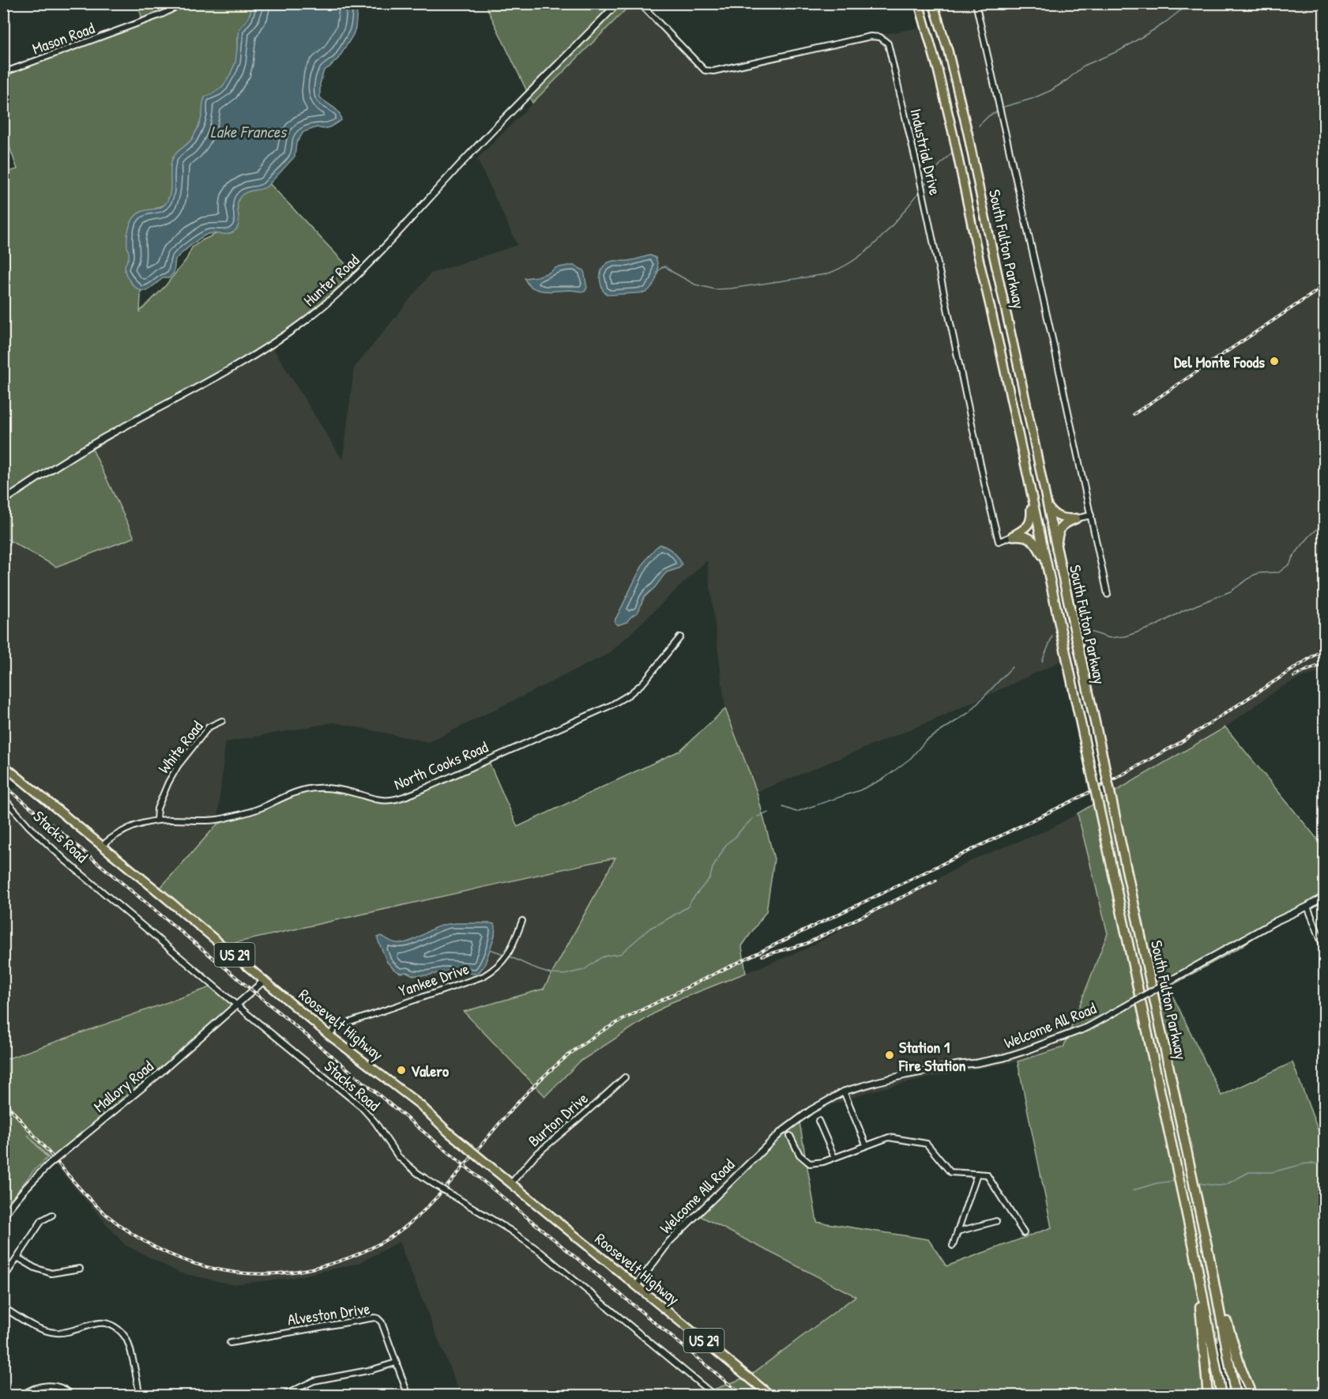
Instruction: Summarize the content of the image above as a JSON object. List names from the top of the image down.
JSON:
{
  "streets": {
    "highway": ["South Fulton Parkway"],
    "main road": ["US 29", "Roosevelt Highway"],
    "street": [
      "Mason Road",
      "Industrial Drive",
      "Hunter Road",
      "White Road",
      "North Cooks Road",
      "Stacks Road",
      "Yankee Drive",
      "Welcome All Road",
      "Mallory Road",
      "Burton Drive",
      "Alveston Drive"
    ]
  },
  "crossings": [
    ["White Road", "North Cooks Road"],
    ["North Cooks Road", "Roosevelt Highway"],
    ["Stacks Road", "Mallory Road"],
    ["Yankee Drive", "Roosevelt Highway"],
    ["Roosevelt Highway", "Welcome All Road"],
    ["Roosevelt Highway", "Mallory Road"],
    ["Roosevelt Highway", "Burton Drive"]
  ],
  "water": ["Lake Frances"],
  "places": ["Del Monte Foods", "Station 1 Fire Station", "Valero"]
}
